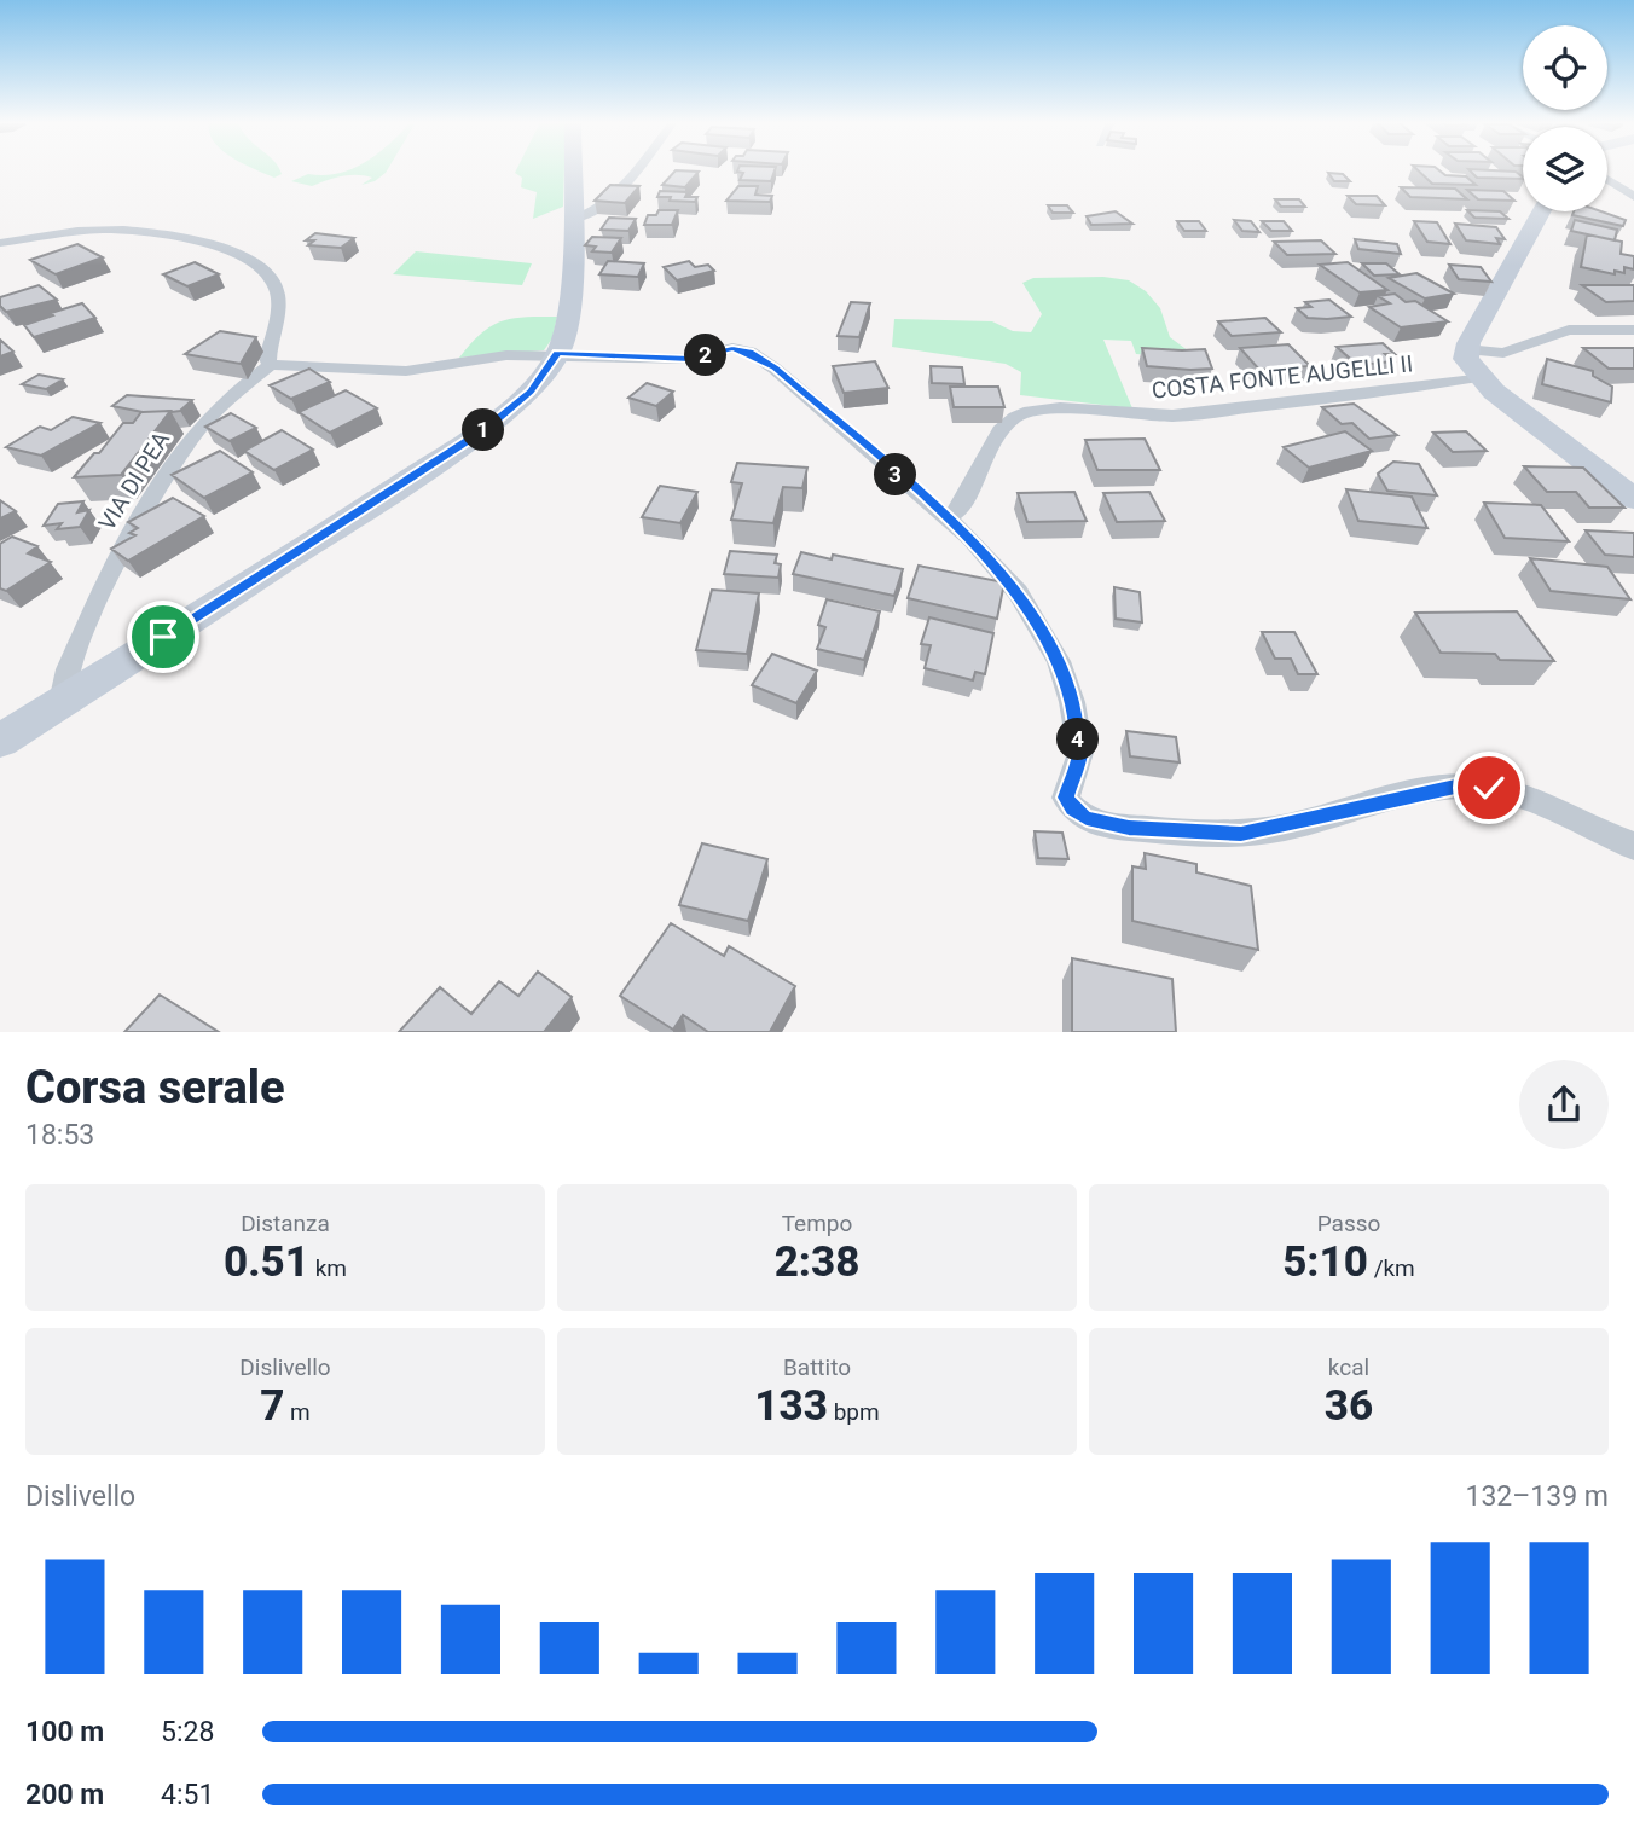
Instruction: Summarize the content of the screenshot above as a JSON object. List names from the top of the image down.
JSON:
{
  "streets": {
    "street": ["COSTA FONTE AUGELLI II", "VIA DI PEA"]
  },
  "page": {
    "pins": [
      "2",
      "1",
      "3",
      "4"
    ],
    "heading": ["Corsa serale", "18:53"],
    "stats": [
      ["Distanza", "0.51 km"],
      ["Tempo", "2:38"],
      ["Passo", "5:10 /km"],
      ["Dislivello", "7 m"],
      ["Battito", "133 bpm"],
      ["kcal", "36"]
    ],
    "chart": ["Dislivello", "132–139 m"],
    "list": [
      {
        "name": "100 m",
        "note": "5:28"
      },
      {
        "name": "200 m",
        "note": "4:51"
      }
    ]
  }
}
